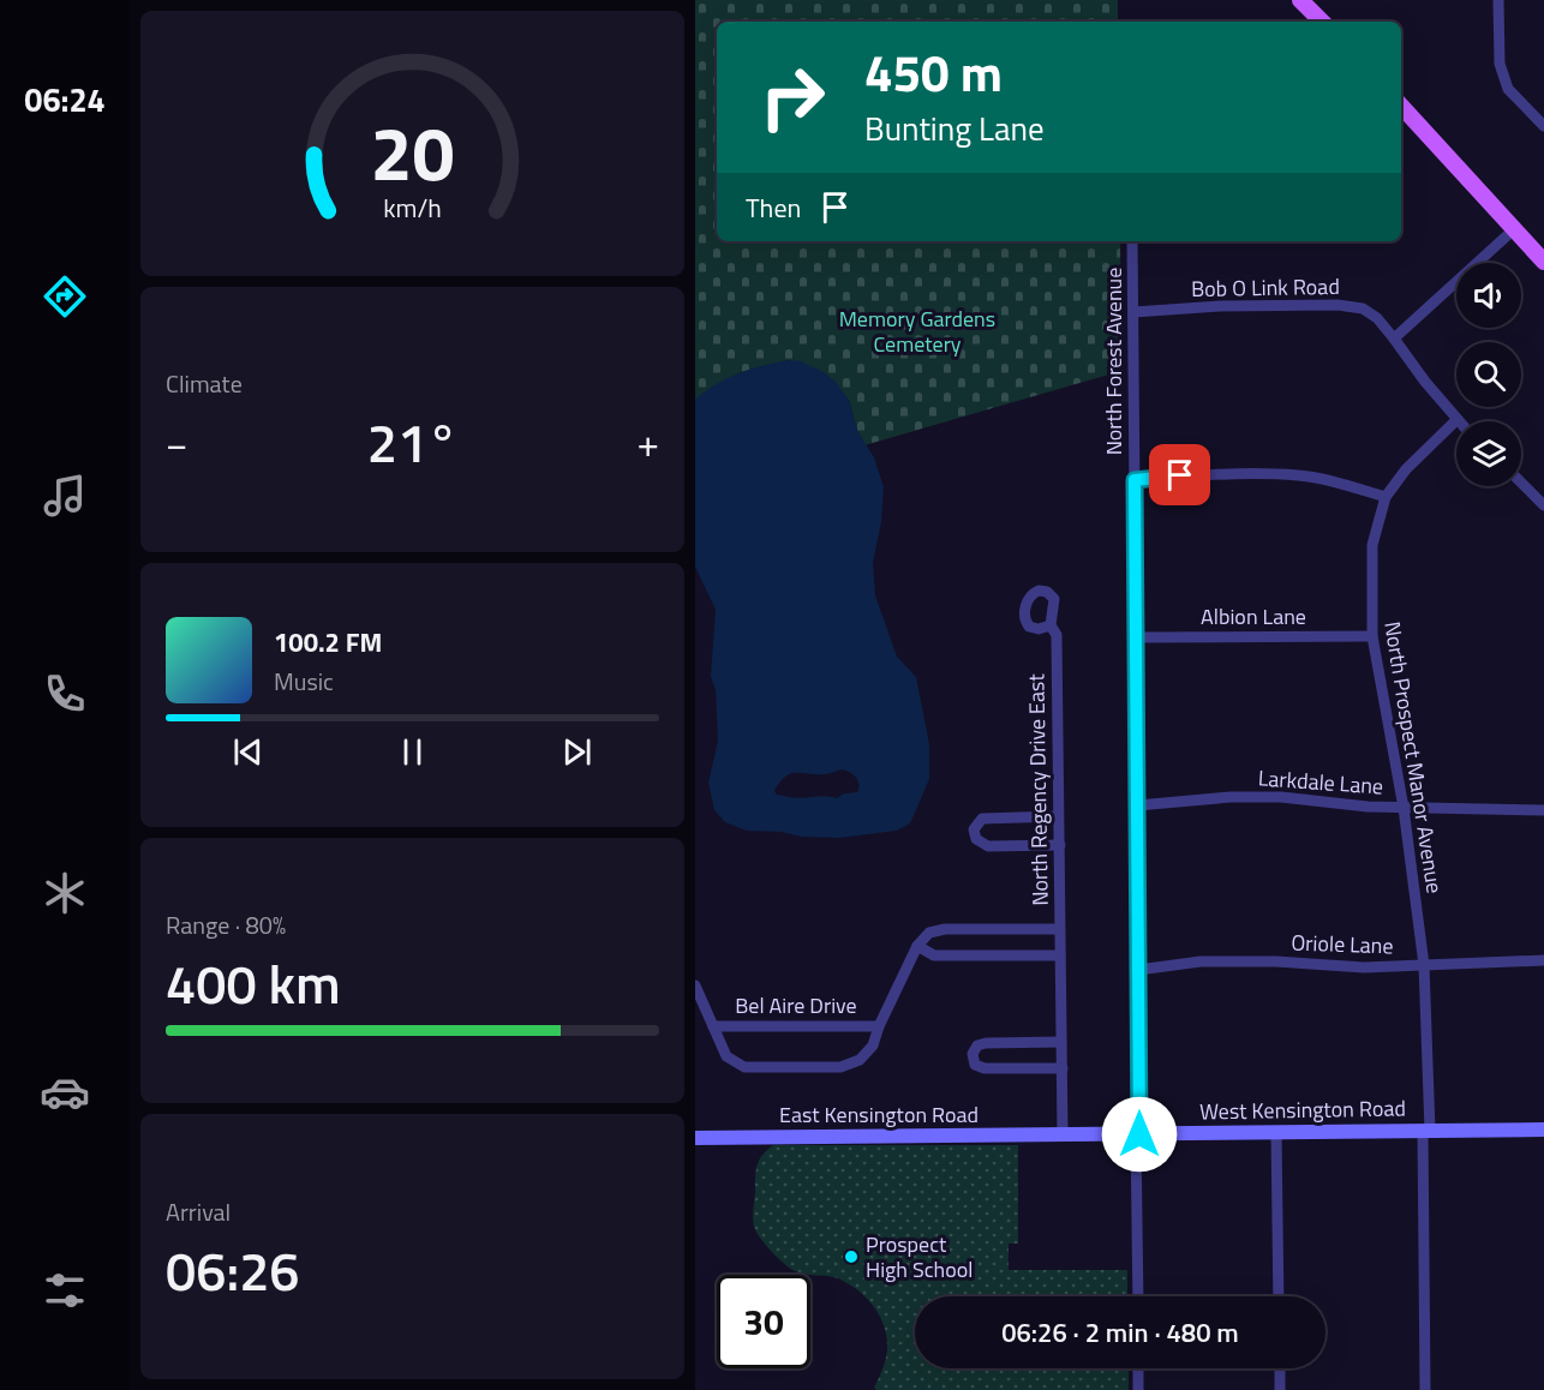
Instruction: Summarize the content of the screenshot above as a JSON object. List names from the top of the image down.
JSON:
{
  "streets": {
    "main road": ["West Kensington Road", "East Kensington Road"],
    "street": [
      "Bob O Link Road",
      "North Forest Avenue",
      "Albion Lane",
      "North Prospect Manor Avenue",
      "Larkdale Lane",
      "North Regency Drive East",
      "Oriole Lane",
      "Bel Aire Drive"
    ]
  },
  "crossings": [
    ["Bob O Link Road", "North Forest Avenue"],
    ["Bob O Link Road", "North Prospect Manor Avenue"],
    ["North Forest Avenue", "Albion Lane"],
    ["North Forest Avenue", "Larkdale Lane"],
    ["North Forest Avenue", "Oriole Lane"],
    ["North Forest Avenue", "West Kensington Road"],
    ["Albion Lane", "North Prospect Manor Avenue"],
    ["North Prospect Manor Avenue", "Larkdale Lane"],
    ["North Prospect Manor Avenue", "Oriole Lane"],
    ["North Prospect Manor Avenue", "West Kensington Road"],
    ["North Regency Drive East", "West Kensington Road"],
    ["North Regency Drive East", "East Kensington Road"],
    ["West Kensington Road", "East Kensington Road"]
  ],
  "parks": ["Memory Gardens Cemetery"],
  "places": ["Prospect High School"],
  "page": {
    "tabs": "06:24",
    "turn": ["450 m", "Bunting Lane"],
    "then": "Then",
    "tile": [
      "Climate",
      ["Range · 80%", "400 km"],
      ["Arrival", "06:26"]
    ],
    "heat": ["−", "21°", "+"],
    "song": ["100.2 FM", "Music"],
    "limit": "30",
    "trip": "06:26 · 2 min · 480 m",
    "gauge": ["20", "km/h"]
  }
}
